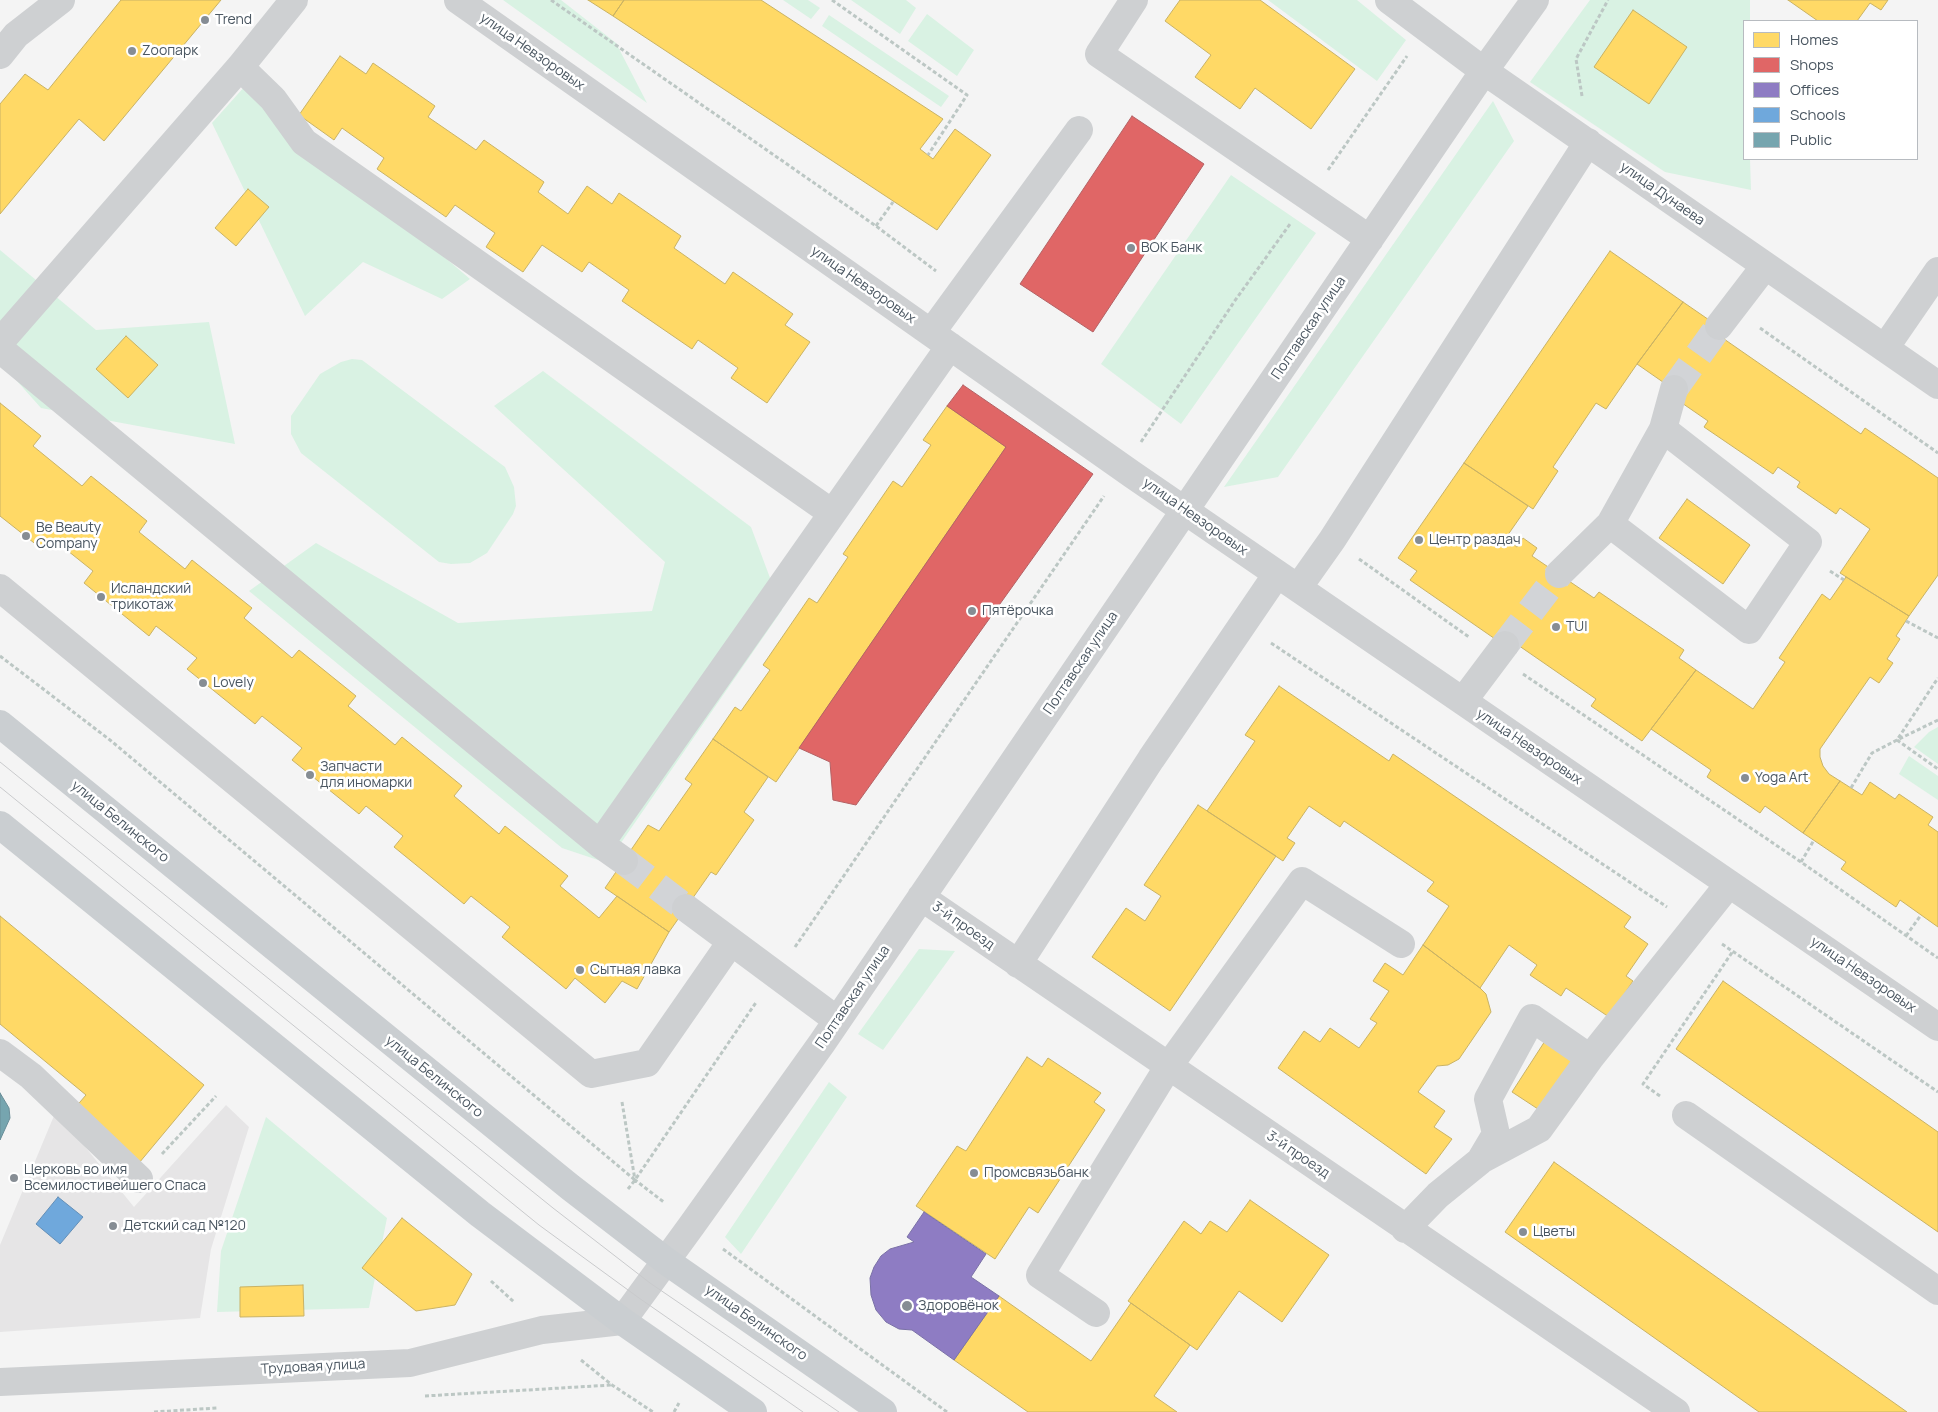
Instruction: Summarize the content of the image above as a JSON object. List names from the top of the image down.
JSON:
{
  "streets": {
    "main road": ["улица Белинского"],
    "street": [
      "улица Невзоровых",
      "улица Дунаева",
      "Полтавская улица",
      "3-й проезд",
      "Трудовая улица"
    ]
  },
  "crossings": [
    ["улица Невзоровых", "Полтавская улица"],
    ["улица Дунаева", "Полтавская улица"],
    ["Полтавская улица", "улица Белинского"],
    ["Полтавская улица", "3-й проезд"],
    ["Полтавская улица", "Трудовая улица"]
  ],
  "places": [
    "Trend",
    "Zooпарк",
    "ВОК Банк",
    "Be Beauty Company",
    "Центр раздач",
    "Исландский трикотаж",
    "Пятёрочка",
    "TUI",
    "Lovely",
    "Запчасти для иномарки",
    "Yoga Art",
    "Сытная лавка",
    "Промсвязьбанк",
    "Церковь во имя Всемилостивейшего Спаса",
    "Детский сад №120",
    "Цветы",
    "Здоровёнок"
  ],
  "legend": [
    "Homes",
    "Shops",
    "Offices",
    "Schools",
    "Public"
  ]
}
